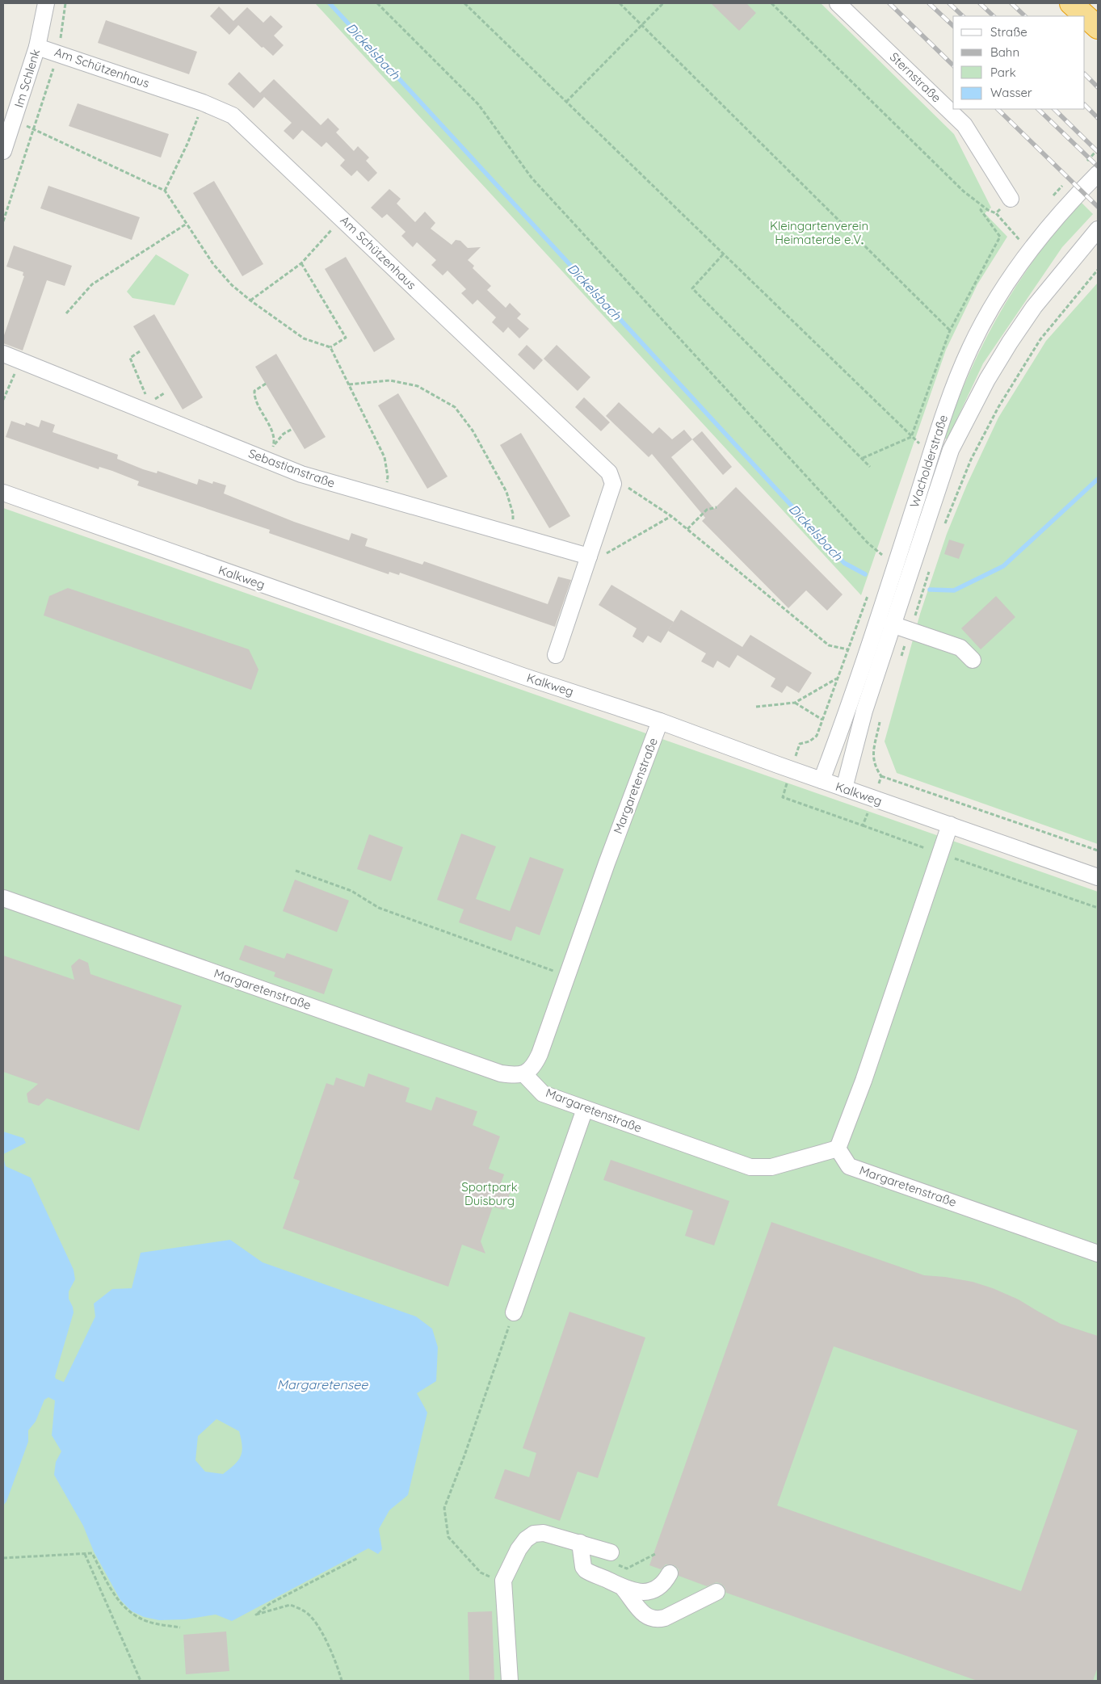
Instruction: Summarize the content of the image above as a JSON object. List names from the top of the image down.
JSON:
{
  "streets": {
    "street": [
      "Am Schützenhaus",
      "Sternstraße",
      "Im Schlenk",
      "Wacholderstraße",
      "Sebastianstraße",
      "Kalkweg",
      "Margaretenstraße"
    ]
  },
  "crossings": [
    ["Am Schützenhaus", "Im Schlenk"],
    ["Wacholderstraße", "Kalkweg"],
    ["Kalkweg", "Margaretenstraße"]
  ],
  "water": ["Dickelsbach", "Margaretensee"],
  "parks": ["Kleingartenverein Heimaterde e.V.", "Sportpark Duisburg"],
  "legend": [
    "Straße",
    "Bahn",
    "Park",
    "Wasser"
  ]
}
